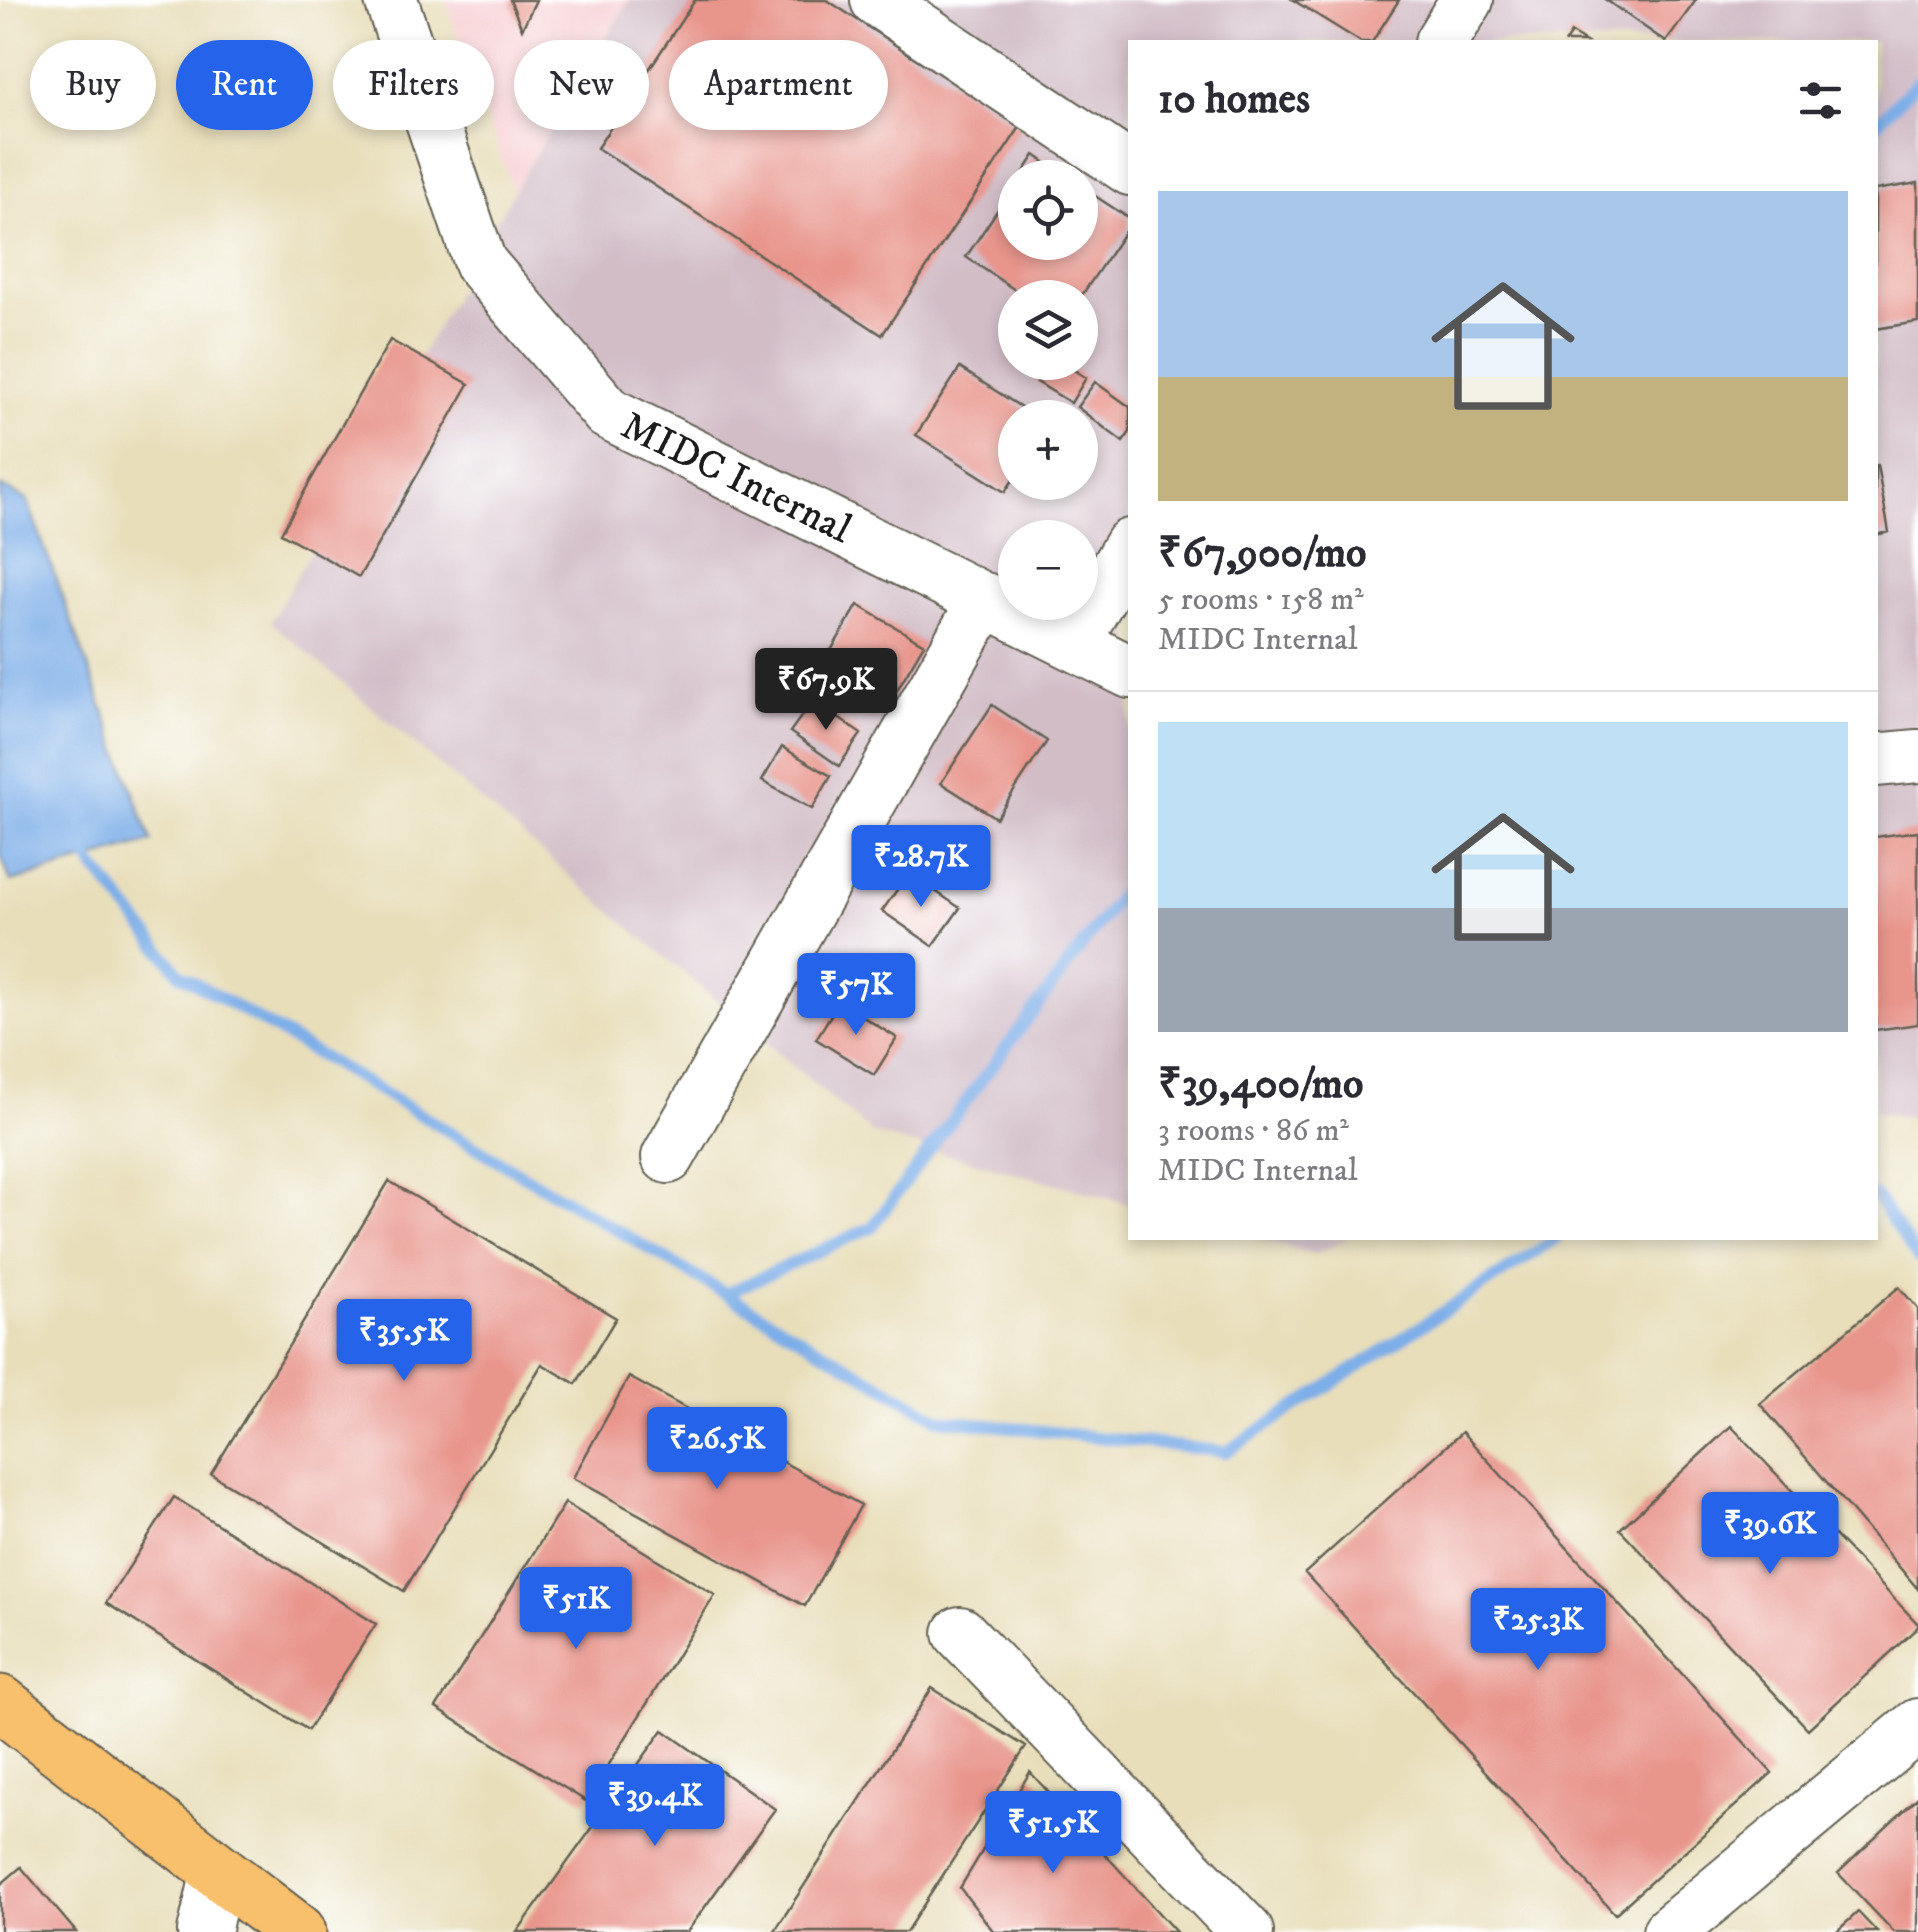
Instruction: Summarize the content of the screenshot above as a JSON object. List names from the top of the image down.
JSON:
{
  "streets": {
    "street": ["MIDC Internal"]
  },
  "page": {
    "chip": [
      "Buy",
      "Rent",
      "Filters",
      "New",
      "Apartment"
    ],
    "heading": "10 homes",
    "map_buttons": ["+", "−"],
    "list": [
      {
        "name": "₹67,900/mo",
        "note": "5 rooms · 158 m² · MIDC Internal"
      },
      {
        "name": "₹39,400/mo",
        "note": "3 rooms · 86 m² · MIDC Internal"
      }
    ],
    "price": [
      "₹67.9K",
      "₹28.7K",
      "₹57K",
      "₹35.5K",
      "₹26.5K",
      "₹39.6K",
      "₹51K",
      "₹25.3K",
      "₹39.4K",
      "₹51.5K"
    ]
  }
}
